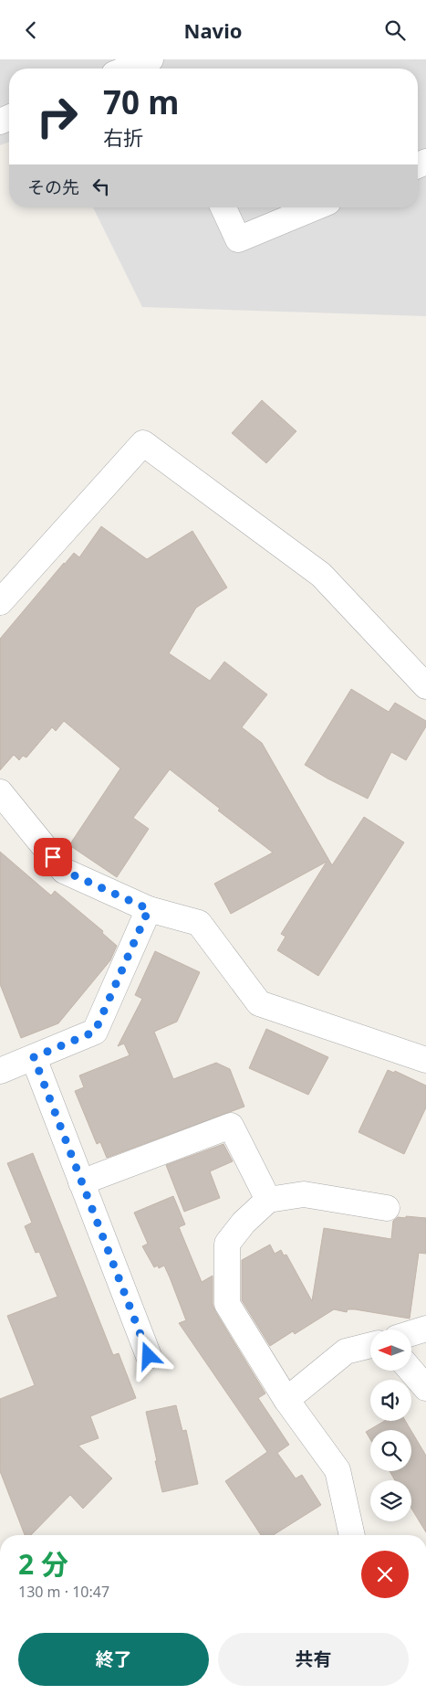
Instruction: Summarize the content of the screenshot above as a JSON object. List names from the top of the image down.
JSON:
{
  "north": "left",
  "page": {
    "header": "Navio",
    "turn": ["70 m", "右折"],
    "then": "その先",
    "heading": ["2 分", "130 m · 10:47"],
    "buttons": ["終了", "共有"]
  }
}
